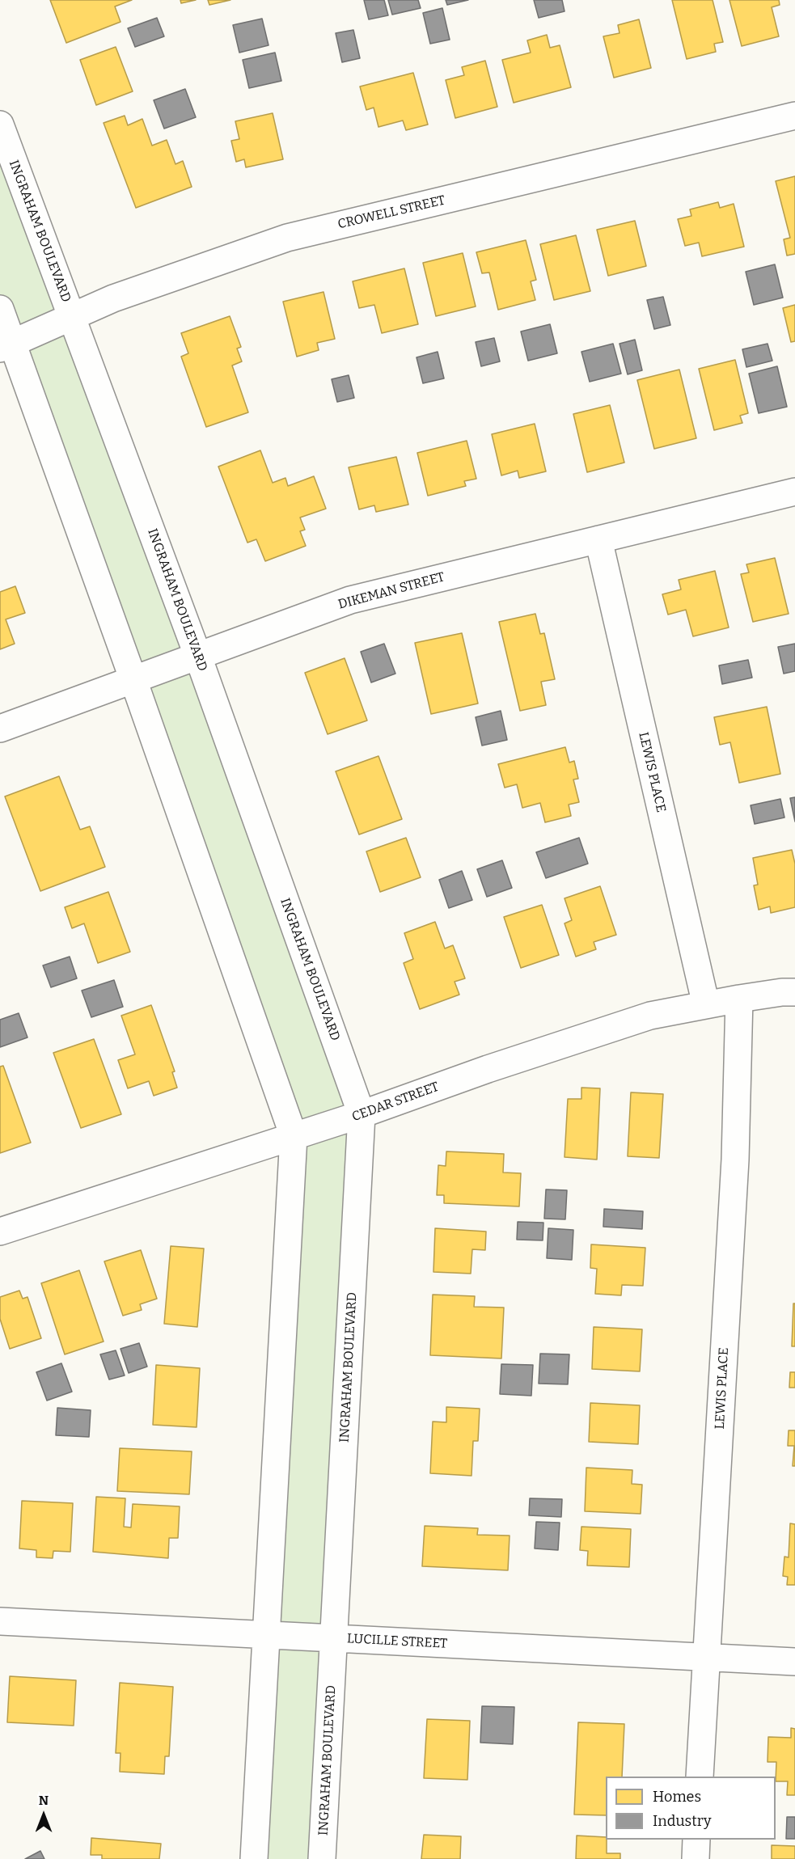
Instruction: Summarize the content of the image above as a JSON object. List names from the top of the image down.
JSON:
{
  "streets": {
    "street": [
      "CROWELL STREET",
      "INGRAHAM BOULEVARD",
      "DIKEMAN STREET",
      "LEWIS PLACE",
      "CEDAR STREET",
      "LUCILLE STREET"
    ]
  },
  "crossings": [
    ["CROWELL STREET", "INGRAHAM BOULEVARD"],
    ["INGRAHAM BOULEVARD", "DIKEMAN STREET"],
    ["INGRAHAM BOULEVARD", "CEDAR STREET"],
    ["INGRAHAM BOULEVARD", "LUCILLE STREET"],
    ["DIKEMAN STREET", "LEWIS PLACE"],
    ["LEWIS PLACE", "CEDAR STREET"],
    ["LEWIS PLACE", "LUCILLE STREET"]
  ],
  "legend": ["Homes", "Industry"],
  "north": "top"
}
